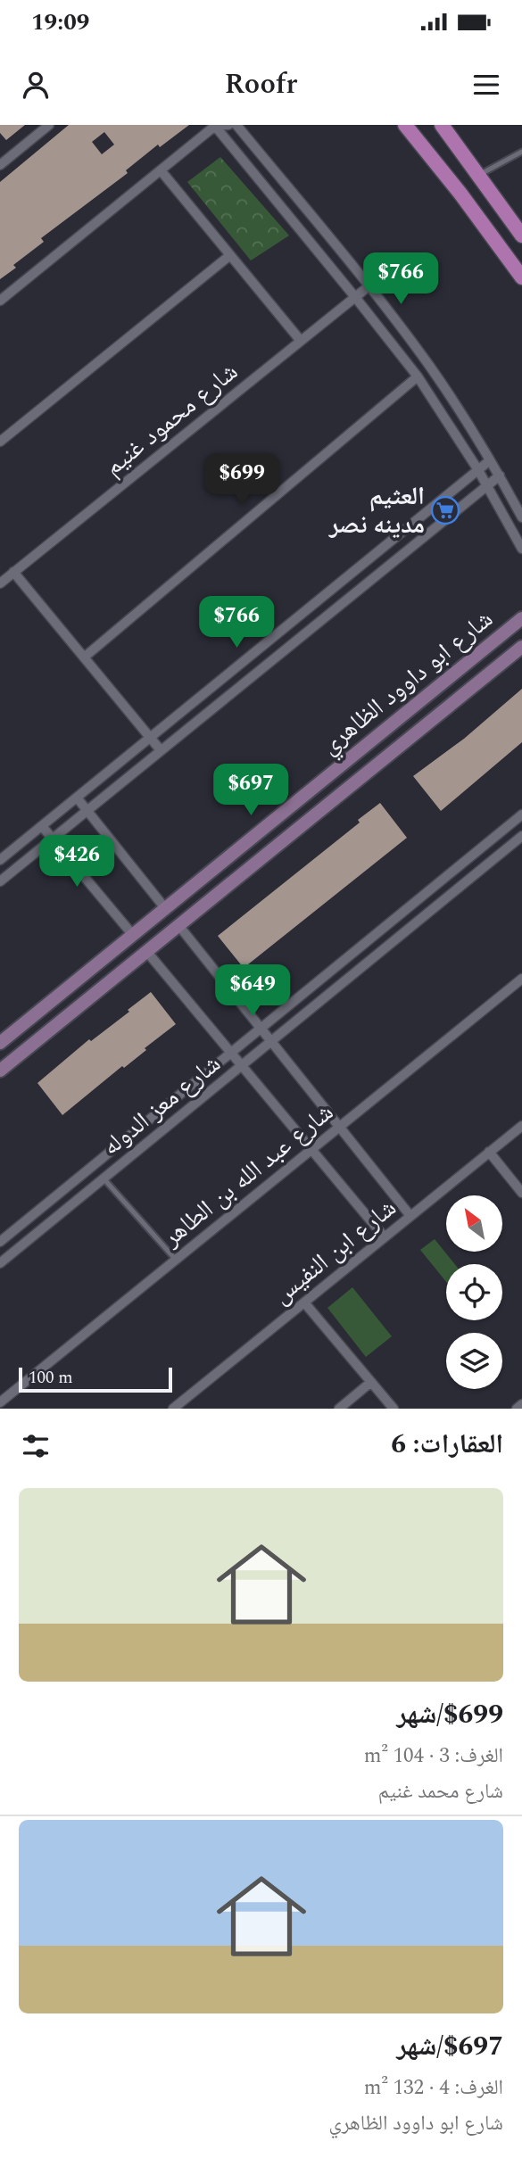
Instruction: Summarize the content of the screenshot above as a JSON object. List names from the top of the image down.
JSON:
{
  "streets": {
    "street": [
      "شارع محمود غنيم",
      "شارع ابو داوود الظاهري",
      "شارع معز الدوله",
      "شارع عبد الله بن الطاهر",
      "شارع ابن النفيس"
    ]
  },
  "places": {
    "supermarket": ["العثيم مدينه نصر"]
  },
  "scale_bar": "100 m",
  "north": "top left",
  "page": {
    "status": "19:09",
    "header": "Roofr",
    "price": [
      "$766",
      "$699",
      "$766",
      "$697",
      "$426",
      "$649"
    ],
    "scale": "100 m",
    "heading": "العقارات: 6",
    "list": [
      {
        "name": "$699/شهر",
        "note": "الغرف: 3 · 104 m² · شارع محمد غنيم"
      },
      {
        "name": "$697/شهر",
        "note": "الغرف: 4 · 132 m² · شارع ابو داوود الظاهري"
      }
    ]
  }
}
